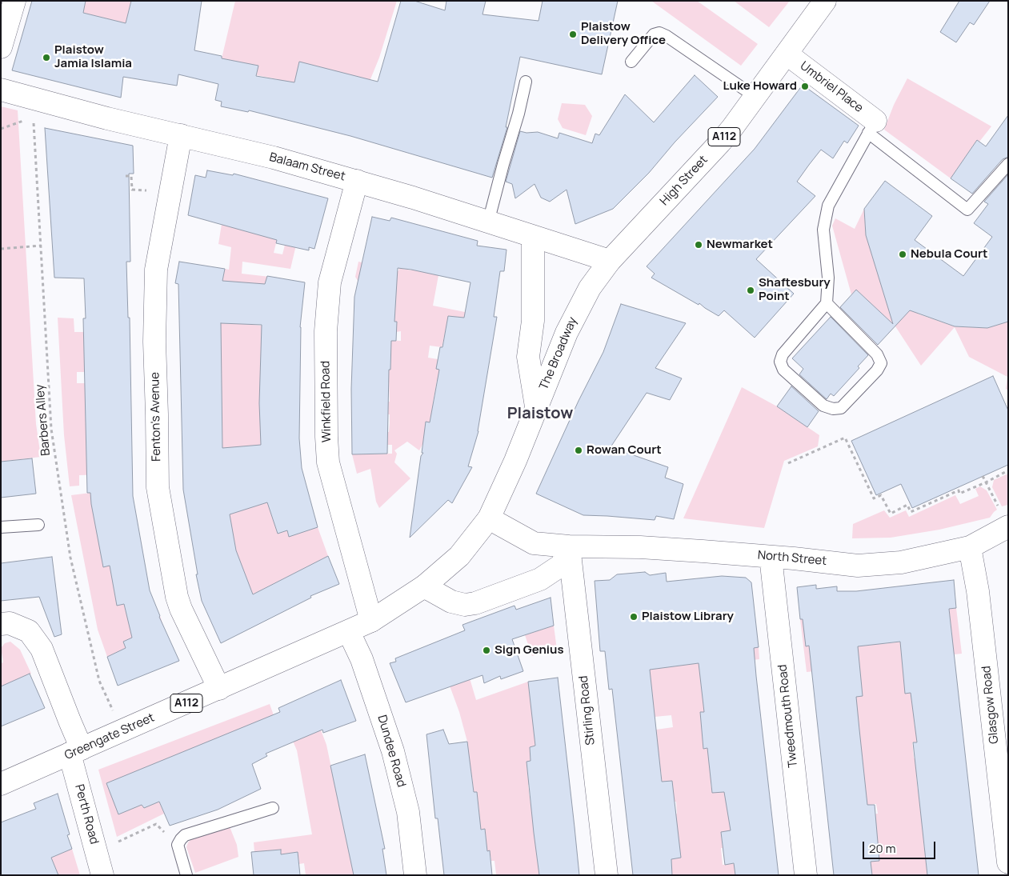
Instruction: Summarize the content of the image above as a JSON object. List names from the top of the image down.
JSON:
{
  "streets": {
    "street": [
      "Umbriel Place",
      "A112",
      "Balaam Street",
      "High Street",
      "The Broadway",
      "Winkfield Road",
      "Fenton's Avenue",
      "North Street",
      "Glasgow Road",
      "Stirling Road",
      "Tweedmouth Road",
      "Greengate Street",
      "Dundee Road",
      "Perth Road"
    ],
    "path": ["Barbers Alley"]
  },
  "crossings": [
    ["Umbriel Place", "High Street"],
    ["A112", "The Broadway"],
    ["A112", "Winkfield Road"],
    ["A112", "North Street"],
    ["A112", "Greengate Street"],
    ["Balaam Street", "High Street"],
    ["Balaam Street", "The Broadway"],
    ["Balaam Street", "Winkfield Road"],
    ["Balaam Street", "Fenton's Avenue"],
    ["Balaam Street", "Barbers Alley"],
    ["High Street", "The Broadway"],
    ["The Broadway", "North Street"],
    ["Winkfield Road", "Greengate Street"],
    ["Fenton's Avenue", "Greengate Street"],
    ["Barbers Alley", "Greengate Street"],
    ["North Street", "Glasgow Road"],
    ["North Street", "Stirling Road"],
    ["North Street", "Tweedmouth Road"],
    ["Greengate Street", "Dundee Road"],
    ["Greengate Street", "Perth Road"]
  ],
  "districts": ["Plaistow"],
  "places": [
    "Plaistow Delivery Office",
    "Plaistow Jamia Islamia",
    "Luke Howard",
    "Newmarket",
    "Nebula Court",
    "Shaftesbury Point",
    "Rowan Court",
    "Plaistow Library",
    "Sign Genius"
  ],
  "scale_bar": "20 m"
}
